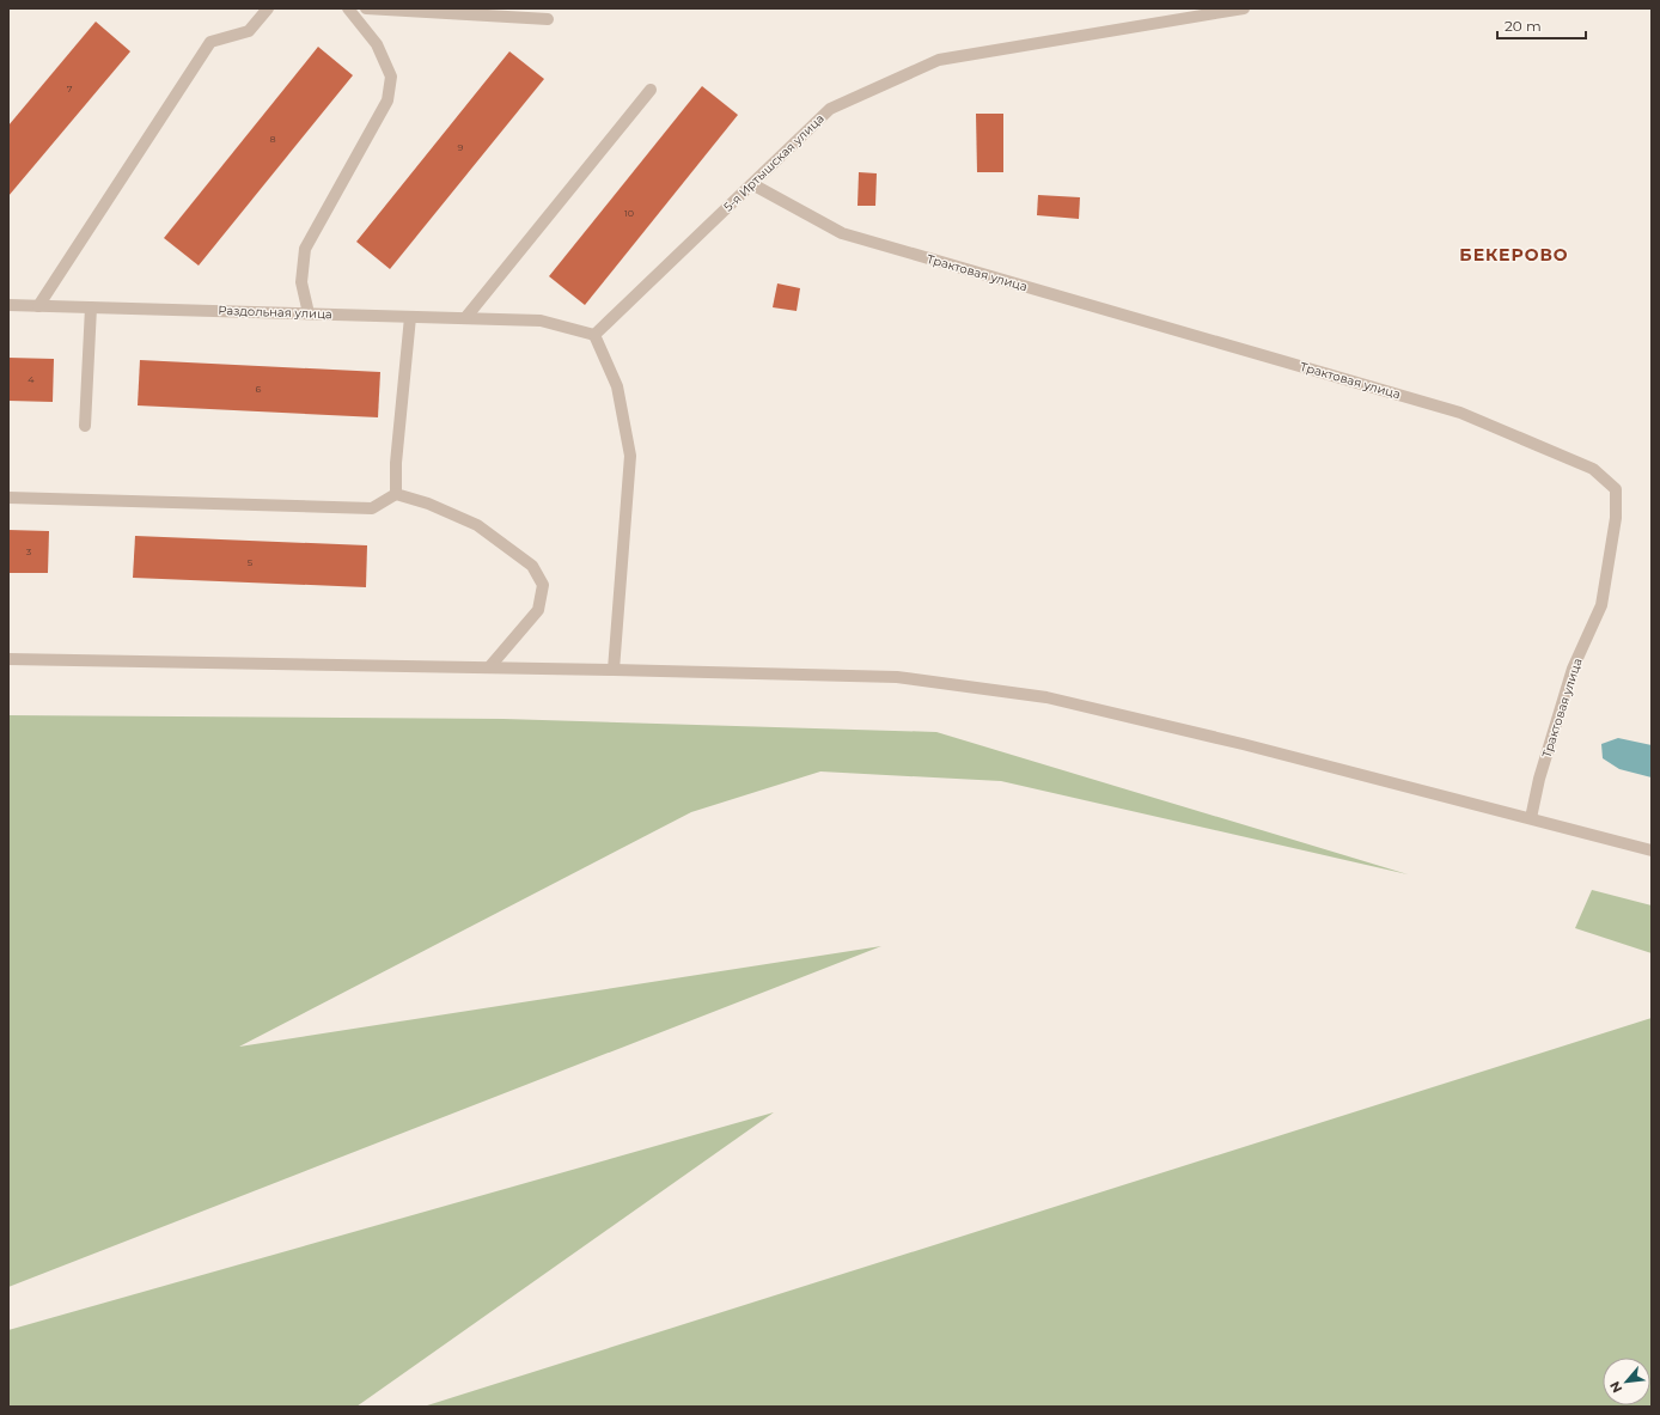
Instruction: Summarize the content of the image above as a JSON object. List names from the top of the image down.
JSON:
{
  "streets": {
    "street": ["5-я Иртышская улица", "Трактовая улица", "Раздольная улица"]
  },
  "crossings": [
    ["5-я Иртышская улица", "Трактовая улица"],
    ["5-я Иртышская улица", "Раздольная улица"]
  ],
  "districts": ["БЕКЕРОВО"],
  "house_numbers": [
    "7",
    "8",
    "9",
    "10",
    "4",
    "6",
    "3",
    "5"
  ],
  "scale_bar": "20 m",
  "north": "bottom left"
}
